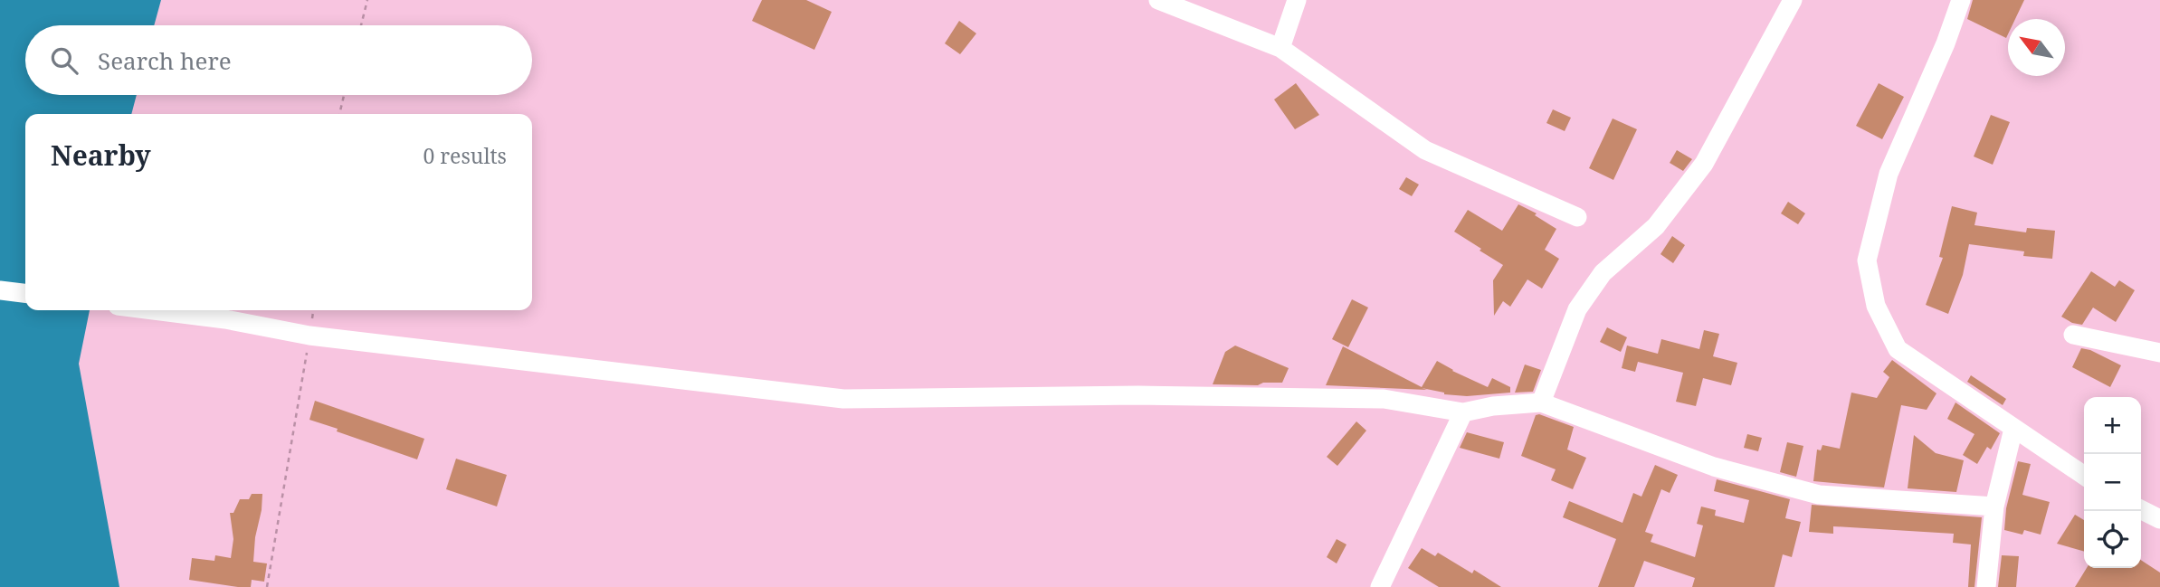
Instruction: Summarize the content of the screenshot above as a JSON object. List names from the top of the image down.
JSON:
{
  "north": "top left",
  "page": {
    "search": "Search here",
    "heading": ["Nearby", "0 results"],
    "map_buttons": ["+", "−"]
  }
}
